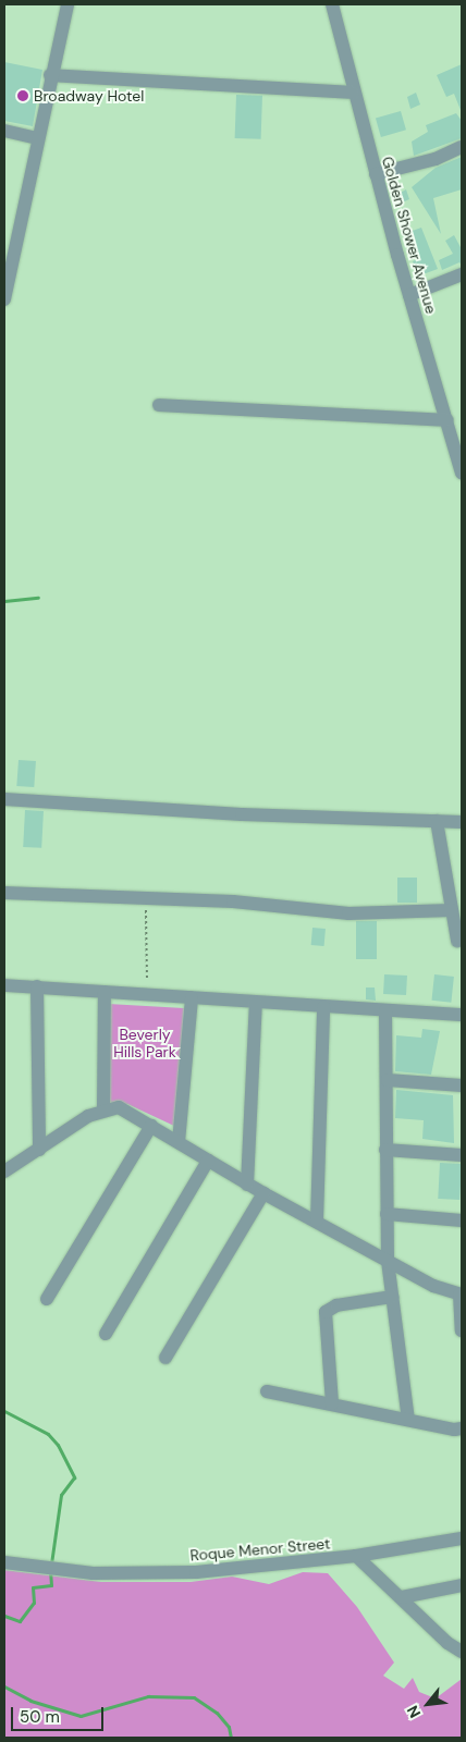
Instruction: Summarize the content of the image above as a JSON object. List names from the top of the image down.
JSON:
{
  "streets": {
    "street": ["Golden Shower Avenue", "Roque Menor Street"]
  },
  "parks": ["Beverly Hills Park"],
  "places": ["Broadway Hotel"],
  "scale_bar": "50 m",
  "north": "bottom left"
}
